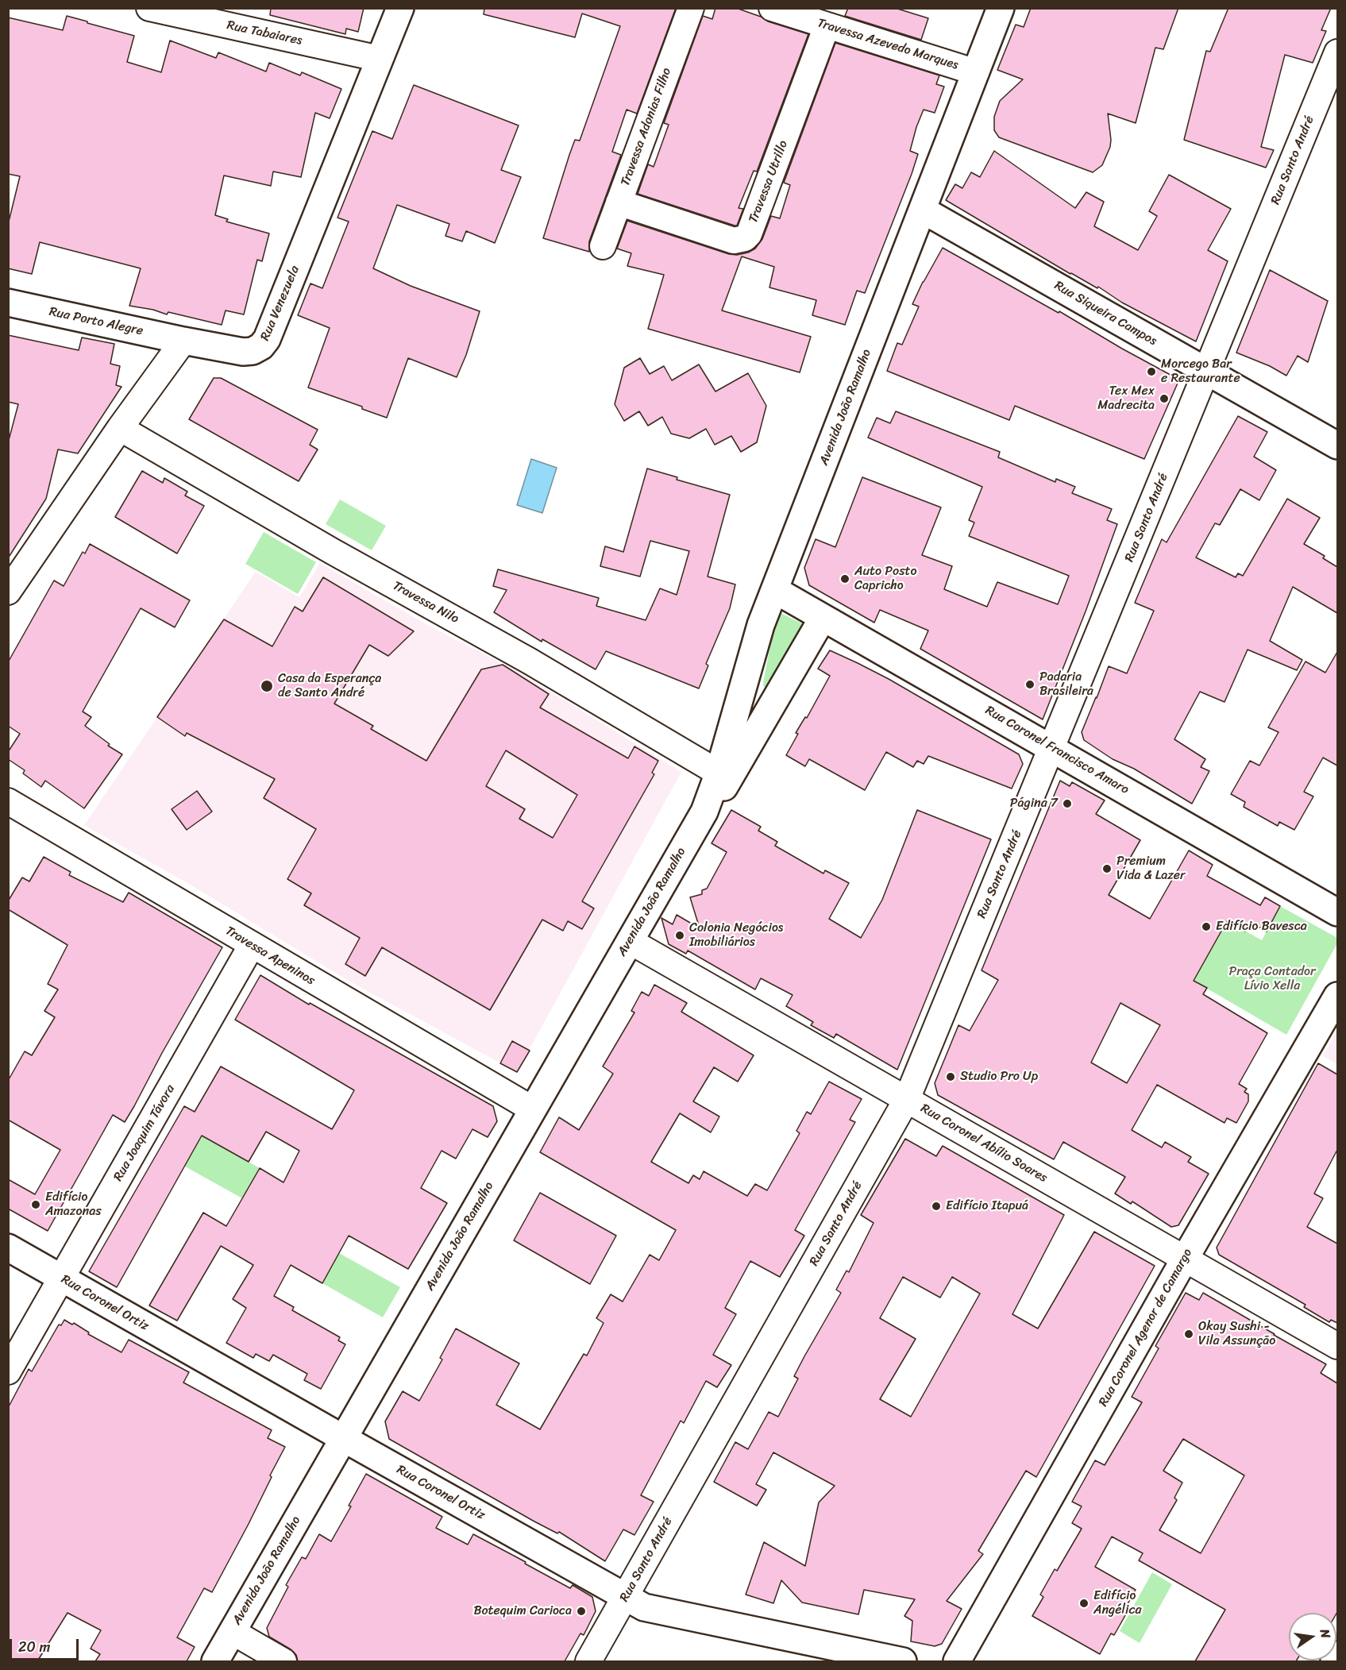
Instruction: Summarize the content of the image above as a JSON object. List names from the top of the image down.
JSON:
{
  "streets": {
    "street": [
      "Rua Tabaiares",
      "Travessa Azevedo Marques",
      "Travessa Adonias Filho",
      "Rua Santo André",
      "Travessa Utrillo",
      "Rua Venezuela",
      "Rua Siqueira Campos",
      "Rua Porto Alegre",
      "Avenida João Ramalho",
      "Travessa Nilo",
      "Rua Coronel Francisco Amaro",
      "Travessa Apeninos",
      "Rua Joaquim Távora",
      "Rua Coronel Abílio Soares",
      "Rua Coronel Ortiz",
      "Rua Coronel Agenor de Camargo"
    ]
  },
  "crossings": [
    ["Rua Tabaiares", "Rua Venezuela"],
    ["Travessa Azevedo Marques", "Travessa Utrillo"],
    ["Travessa Azevedo Marques", "Avenida João Ramalho"],
    ["Travessa Adonias Filho", "Travessa Utrillo"],
    ["Rua Santo André", "Rua Siqueira Campos"],
    ["Rua Santo André", "Rua Coronel Francisco Amaro"],
    ["Rua Santo André", "Rua Coronel Abílio Soares"],
    ["Rua Santo André", "Rua Coronel Ortiz"],
    ["Rua Venezuela", "Rua Porto Alegre"],
    ["Rua Siqueira Campos", "Avenida João Ramalho"],
    ["Avenida João Ramalho", "Travessa Nilo"],
    ["Avenida João Ramalho", "Rua Coronel Francisco Amaro"],
    ["Avenida João Ramalho", "Travessa Apeninos"],
    ["Avenida João Ramalho", "Rua Coronel Abílio Soares"],
    ["Avenida João Ramalho", "Rua Coronel Ortiz"],
    ["Travessa Apeninos", "Rua Joaquim Távora"],
    ["Rua Joaquim Távora", "Rua Coronel Ortiz"],
    ["Rua Coronel Abílio Soares", "Rua Coronel Agenor de Camargo"]
  ],
  "parks": ["Praça Contador Lívio Xella"],
  "places": [
    "Morcego Bar e Restaurante",
    "Tex Mex Madrecita",
    "Auto Posto Capricho",
    "Padaria Brasileira",
    "Casa da Esperança de Santo André",
    "Página 7",
    "Premium Vida & Lazer",
    "Edifício Bavesca",
    "Colonia Negócios Imobiliários",
    "Studio Pro Up",
    "Edifício Amazonas",
    "Edifício Itapuá",
    "Okay Sushi - Vila Assunção",
    "Edifício Angélica",
    "Botequim Carioca"
  ],
  "scale_bar": "20 m",
  "north": "right"
}
